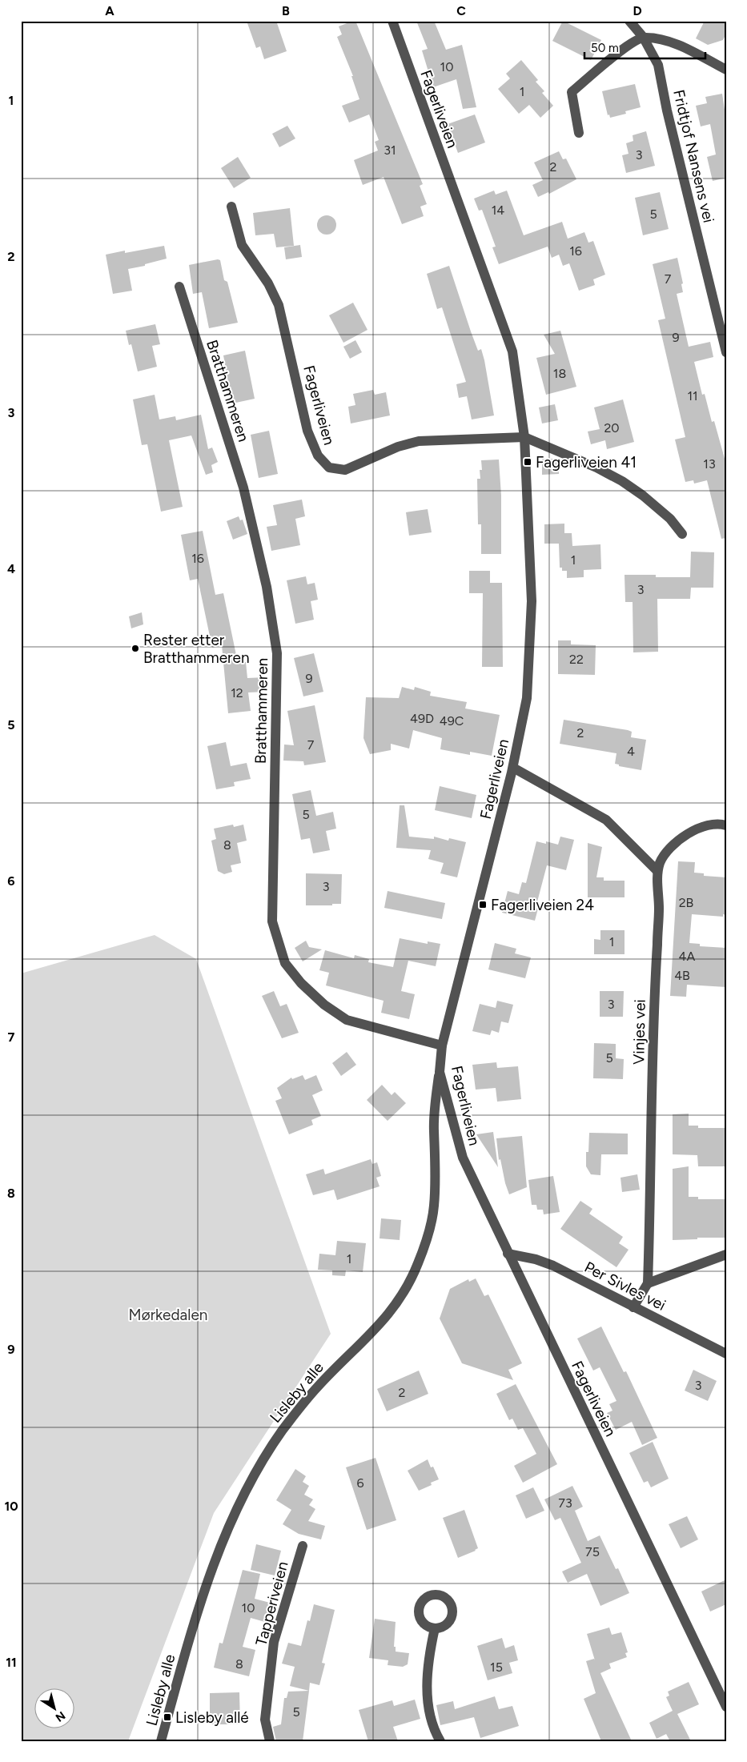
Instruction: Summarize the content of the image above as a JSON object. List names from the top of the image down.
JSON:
{
  "streets": {
    "street": [
      "Fagerliveien",
      "Fridtjof Nansens vei",
      "Bratthammeren",
      "Vinjes vei",
      "Per Sivles vei",
      "Lisleby alle",
      "Tapperiveien"
    ]
  },
  "crossings": [
    ["Fagerliveien", "Bratthammeren"],
    ["Fagerliveien", "Per Sivles vei"],
    ["Fagerliveien", "Lisleby alle"],
    ["Vinjes vei", "Per Sivles vei"]
  ],
  "parks": ["Mørkedalen"],
  "places": {
    "transit": ["Fagerliveien 41", "Fagerliveien 24", "Lisleby allé"],
    "other": ["Rester etter Bratthammeren"]
  },
  "house_numbers": [
    "10",
    "1",
    "31",
    "3",
    "2",
    "14",
    "5",
    "16",
    "7",
    "9",
    "18",
    "11",
    "20",
    "13",
    "16",
    "1",
    "3",
    "22",
    "9",
    "12",
    "49D",
    "49C",
    "2",
    "7",
    "4",
    "5",
    "8",
    "3",
    "2B",
    "1",
    "4A",
    "4B",
    "3",
    "5",
    "1",
    "3",
    "2",
    "6",
    "73",
    "75",
    "10",
    "8",
    "15",
    "5"
  ],
  "scale_bar": "50 m",
  "north": "bottom right",
  "grid": {
    "columns": [
      "A",
      "B",
      "C",
      "D"
    ],
    "rows": [
      "1",
      "2",
      "3",
      "4",
      "5",
      "6",
      "7",
      "8",
      "9",
      "10",
      "11"
    ]
  }
}
